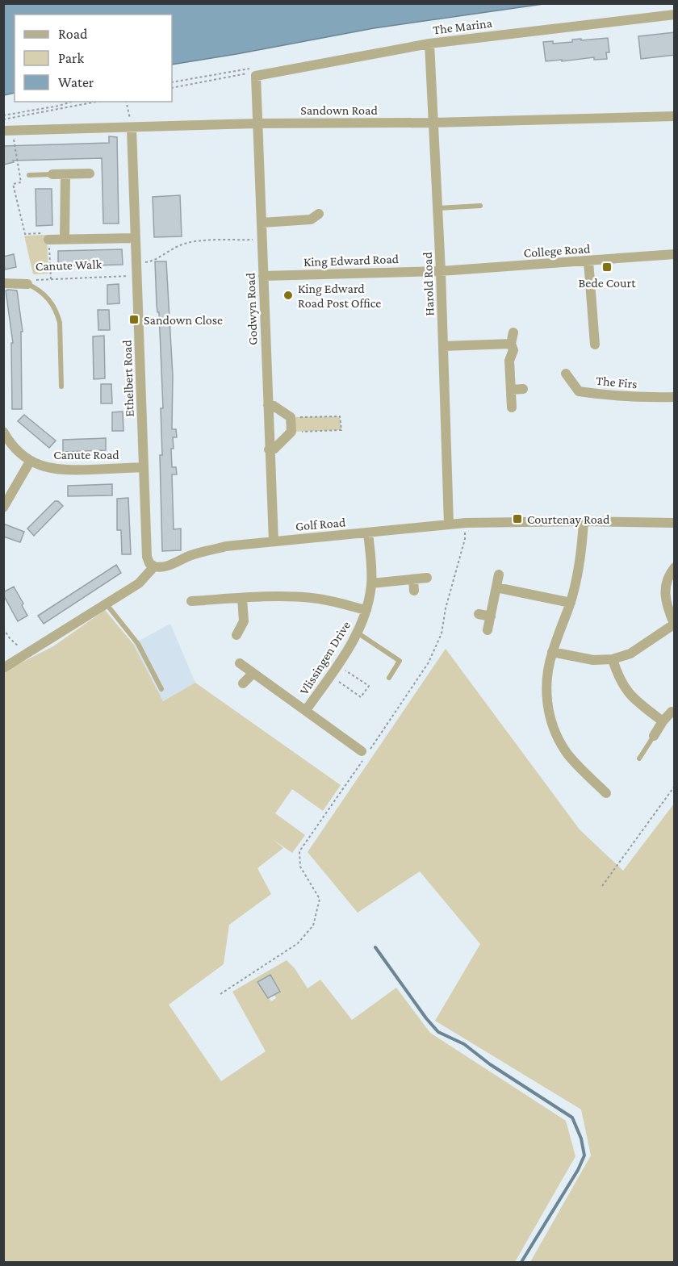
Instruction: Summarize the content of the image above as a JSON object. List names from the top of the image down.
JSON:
{
  "streets": {
    "street": [
      "The Marina",
      "Sandown Road",
      "College Road",
      "King Edward Road",
      "Canute Walk",
      "Harold Road",
      "Godwyn Road",
      "Ethelbert Road",
      "The Firs",
      "Canute Road",
      "Golf Road",
      "Vlissingen Drive"
    ]
  },
  "crossings": [
    ["The Marina", "Harold Road"],
    ["The Marina", "Godwyn Road"],
    ["Sandown Road", "Harold Road"],
    ["Sandown Road", "Godwyn Road"],
    ["Sandown Road", "Ethelbert Road"],
    ["College Road", "King Edward Road"],
    ["College Road", "Harold Road"],
    ["King Edward Road", "Harold Road"],
    ["King Edward Road", "Godwyn Road"],
    ["Canute Walk", "Ethelbert Road"],
    ["Harold Road", "Golf Road"],
    ["Godwyn Road", "Golf Road"],
    ["Ethelbert Road", "Canute Road"],
    ["Ethelbert Road", "Golf Road"],
    ["Golf Road", "Vlissingen Drive"]
  ],
  "places": {
    "transit": ["Bede Court", "Sandown Close", "Courtenay Road"],
    "other": ["King Edward Road Post Office"]
  },
  "legend": ["Road", "Park", "Water"]
}
